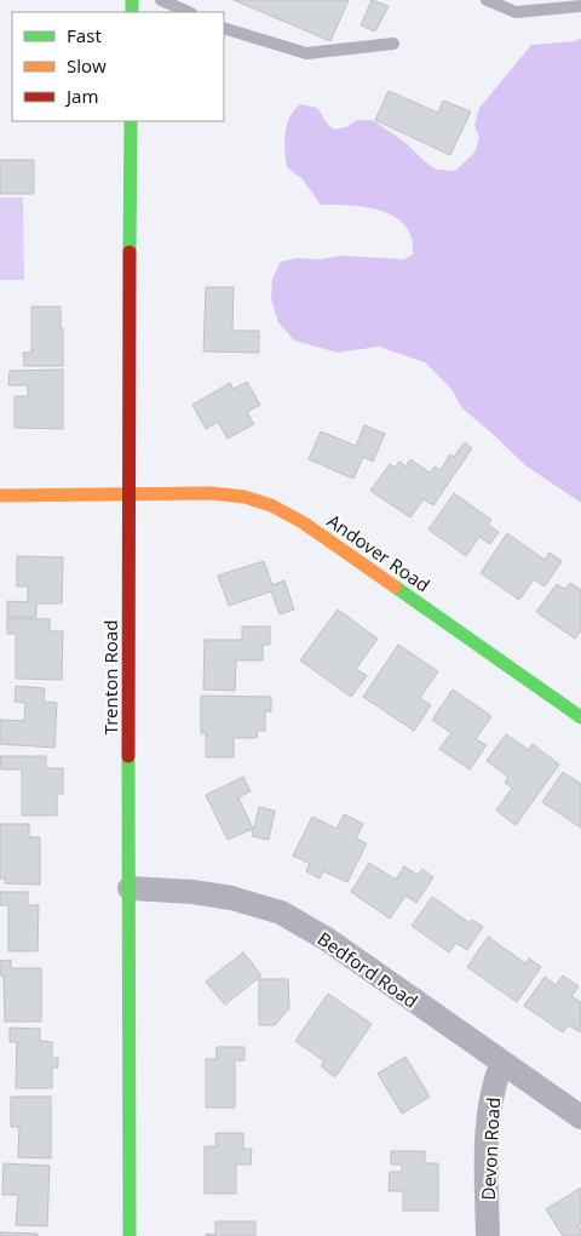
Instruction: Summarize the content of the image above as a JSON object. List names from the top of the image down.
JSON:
{
  "streets": {
    "main road": ["Andover Road", "Trenton Road"],
    "street": ["Bedford Road", "Devon Road"]
  },
  "crossings": [
    ["Andover Road", "Trenton Road"],
    ["Trenton Road", "Bedford Road"],
    ["Bedford Road", "Devon Road"]
  ],
  "legend": ["Fast", "Slow", "Jam"]
}
